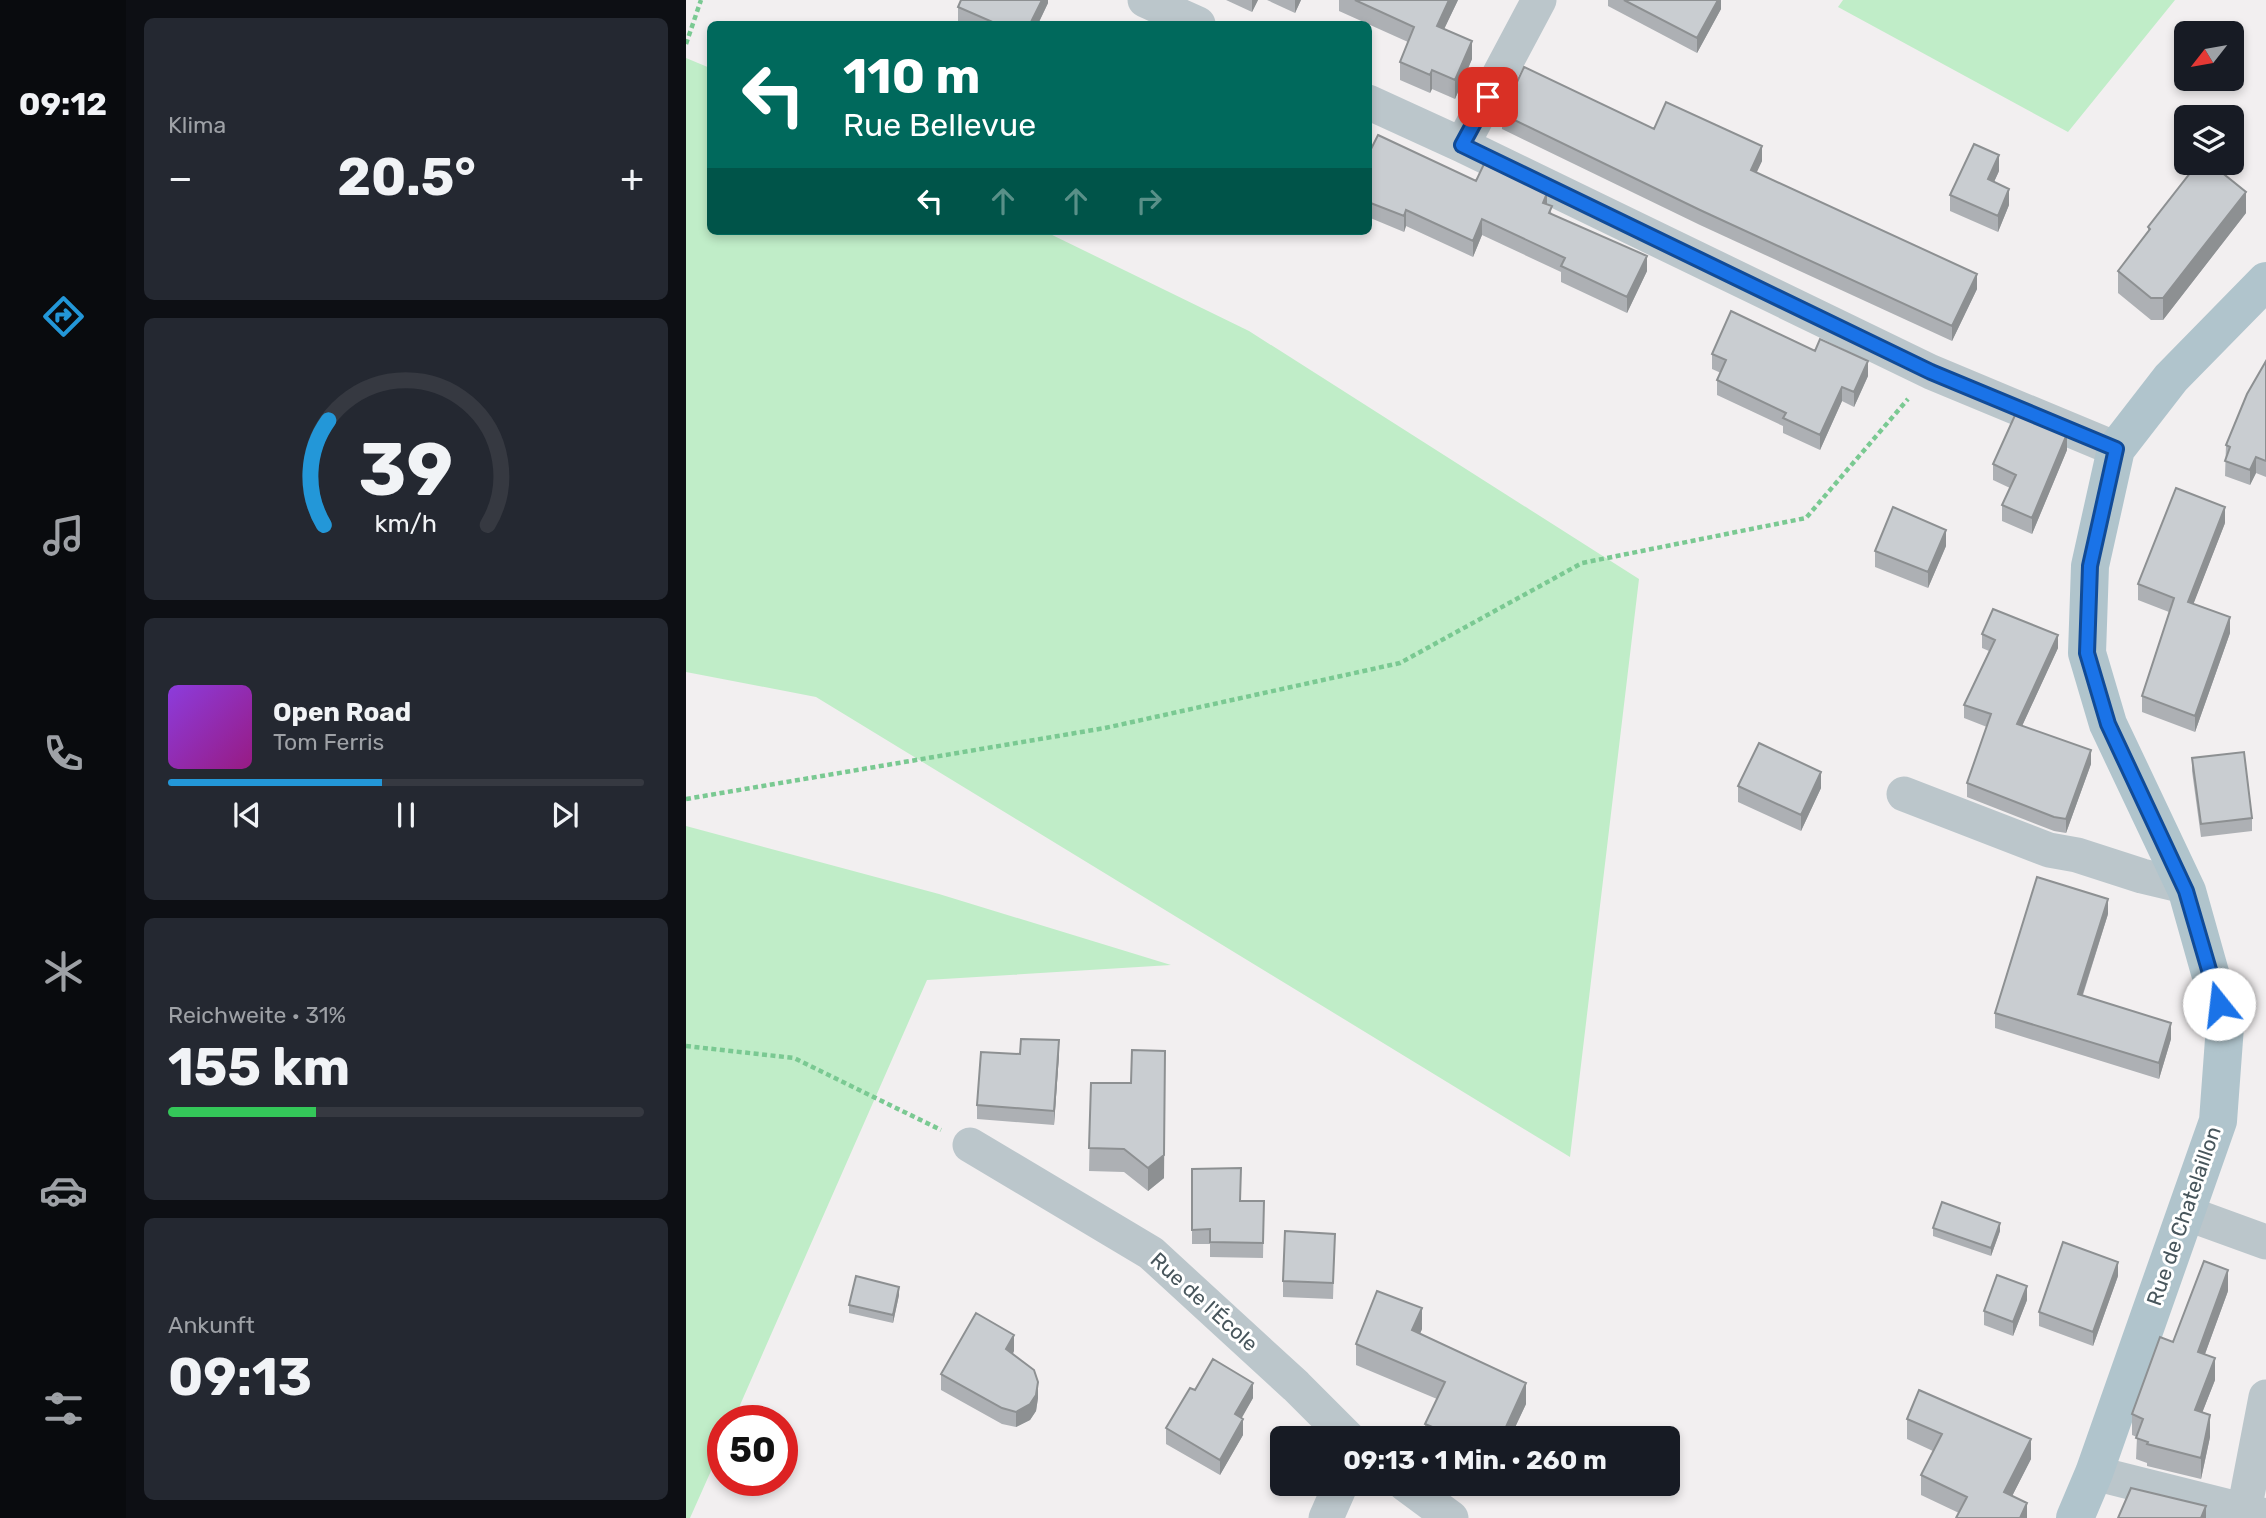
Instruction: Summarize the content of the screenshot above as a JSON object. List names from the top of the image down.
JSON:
{
  "streets": {
    "main road": ["Rue de Chatelaillon"],
    "street": ["Rue de l'École"]
  },
  "north": "bottom left",
  "page": {
    "tabs": "09:12",
    "tile": [
      "Klima",
      ["Reichweite · 31%", "155 km"],
      ["Ankunft", "09:13"]
    ],
    "turn": ["110 m", "Rue Bellevue"],
    "heat": ["−", "20.5°", "+"],
    "song": ["Open Road", "Tom Ferris"],
    "limit": "50",
    "trip": "09:13 · 1 Min. · 260 m",
    "gauge": ["39", "km/h"]
  }
}
